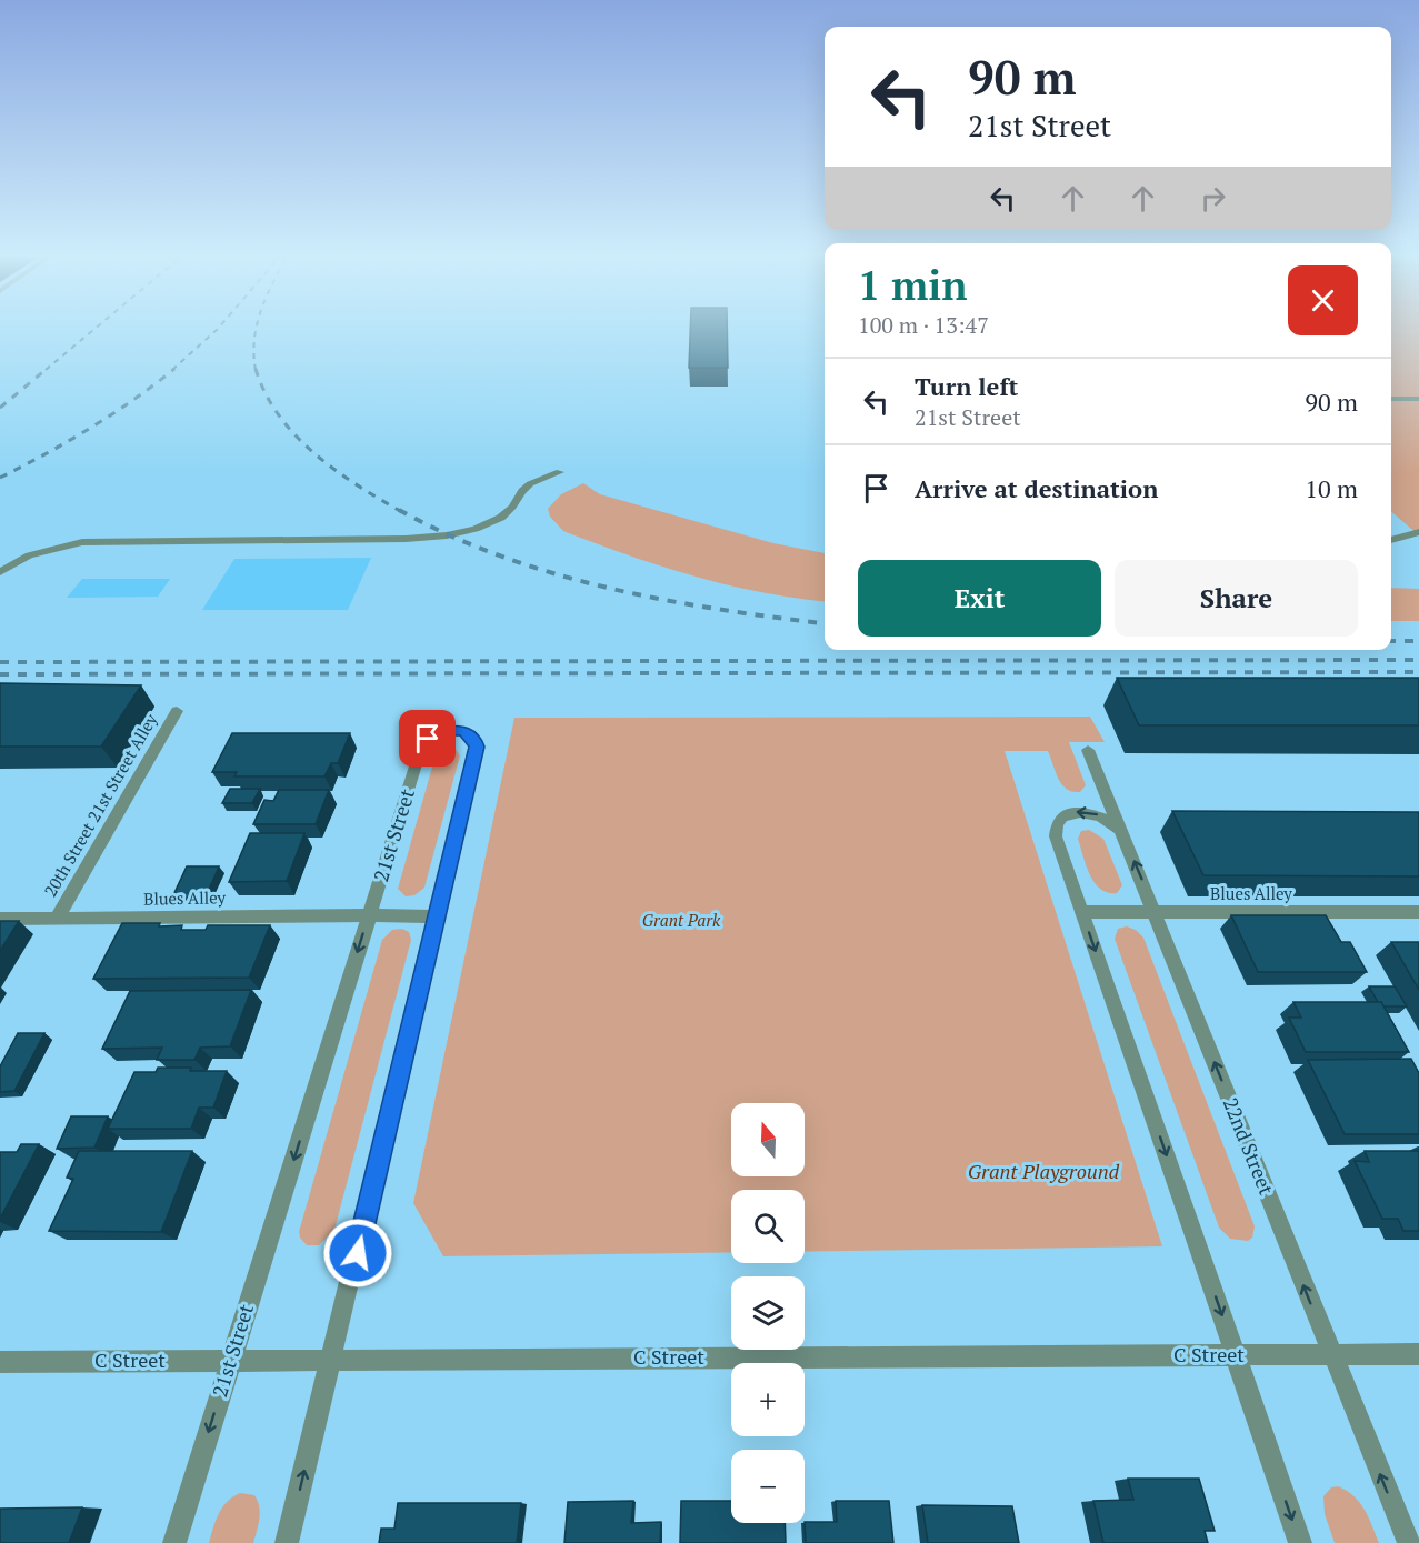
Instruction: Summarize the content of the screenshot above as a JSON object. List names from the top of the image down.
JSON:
{
  "streets": {
    "street": [
      "20th Street 21st Street Alley",
      "21st Street",
      "Blues Alley",
      "22nd Street",
      "C Street"
    ]
  },
  "crossings": [
    ["20th Street 21st Street Alley", "Blues Alley"],
    ["21st Street", "Blues Alley"],
    ["21st Street", "C Street"],
    ["Blues Alley", "22nd Street"],
    ["22nd Street", "C Street"]
  ],
  "parks": ["Grant Park", "Grant Playground"],
  "north": "top",
  "page": {
    "turn": ["90 m", "21st Street"],
    "heading": ["1 min", "100 m · 13:47"],
    "list": [
      {
        "name": "Turn left",
        "note": "21st Street",
        "value": "90 m"
      },
      {
        "name": "Arrive at destination",
        "value": "10 m"
      }
    ],
    "buttons": ["Exit", "Share"],
    "map_buttons": ["+", "−"]
  }
}
